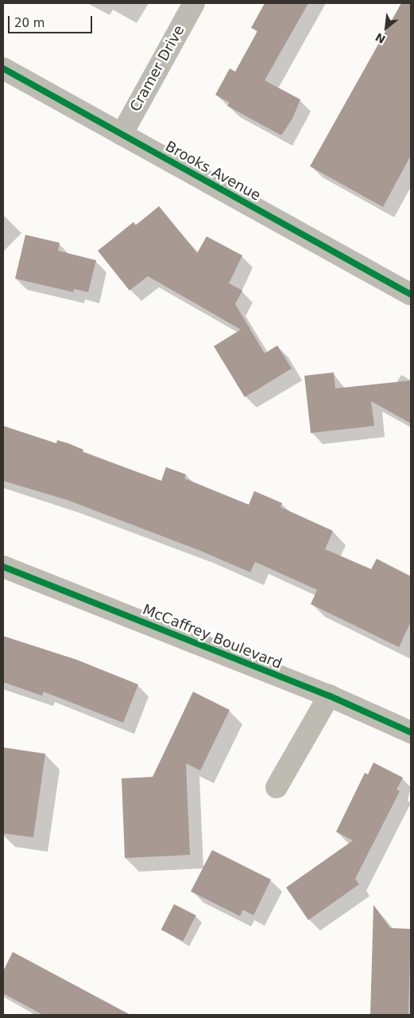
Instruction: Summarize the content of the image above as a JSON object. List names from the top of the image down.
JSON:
{
  "streets": {
    "street": ["Cramer Drive", "Brooks Avenue", "McCaffrey Boulevard"]
  },
  "crossings": [
    ["Cramer Drive", "Brooks Avenue"]
  ],
  "scale_bar": "20 m",
  "north": "bottom left"
}
